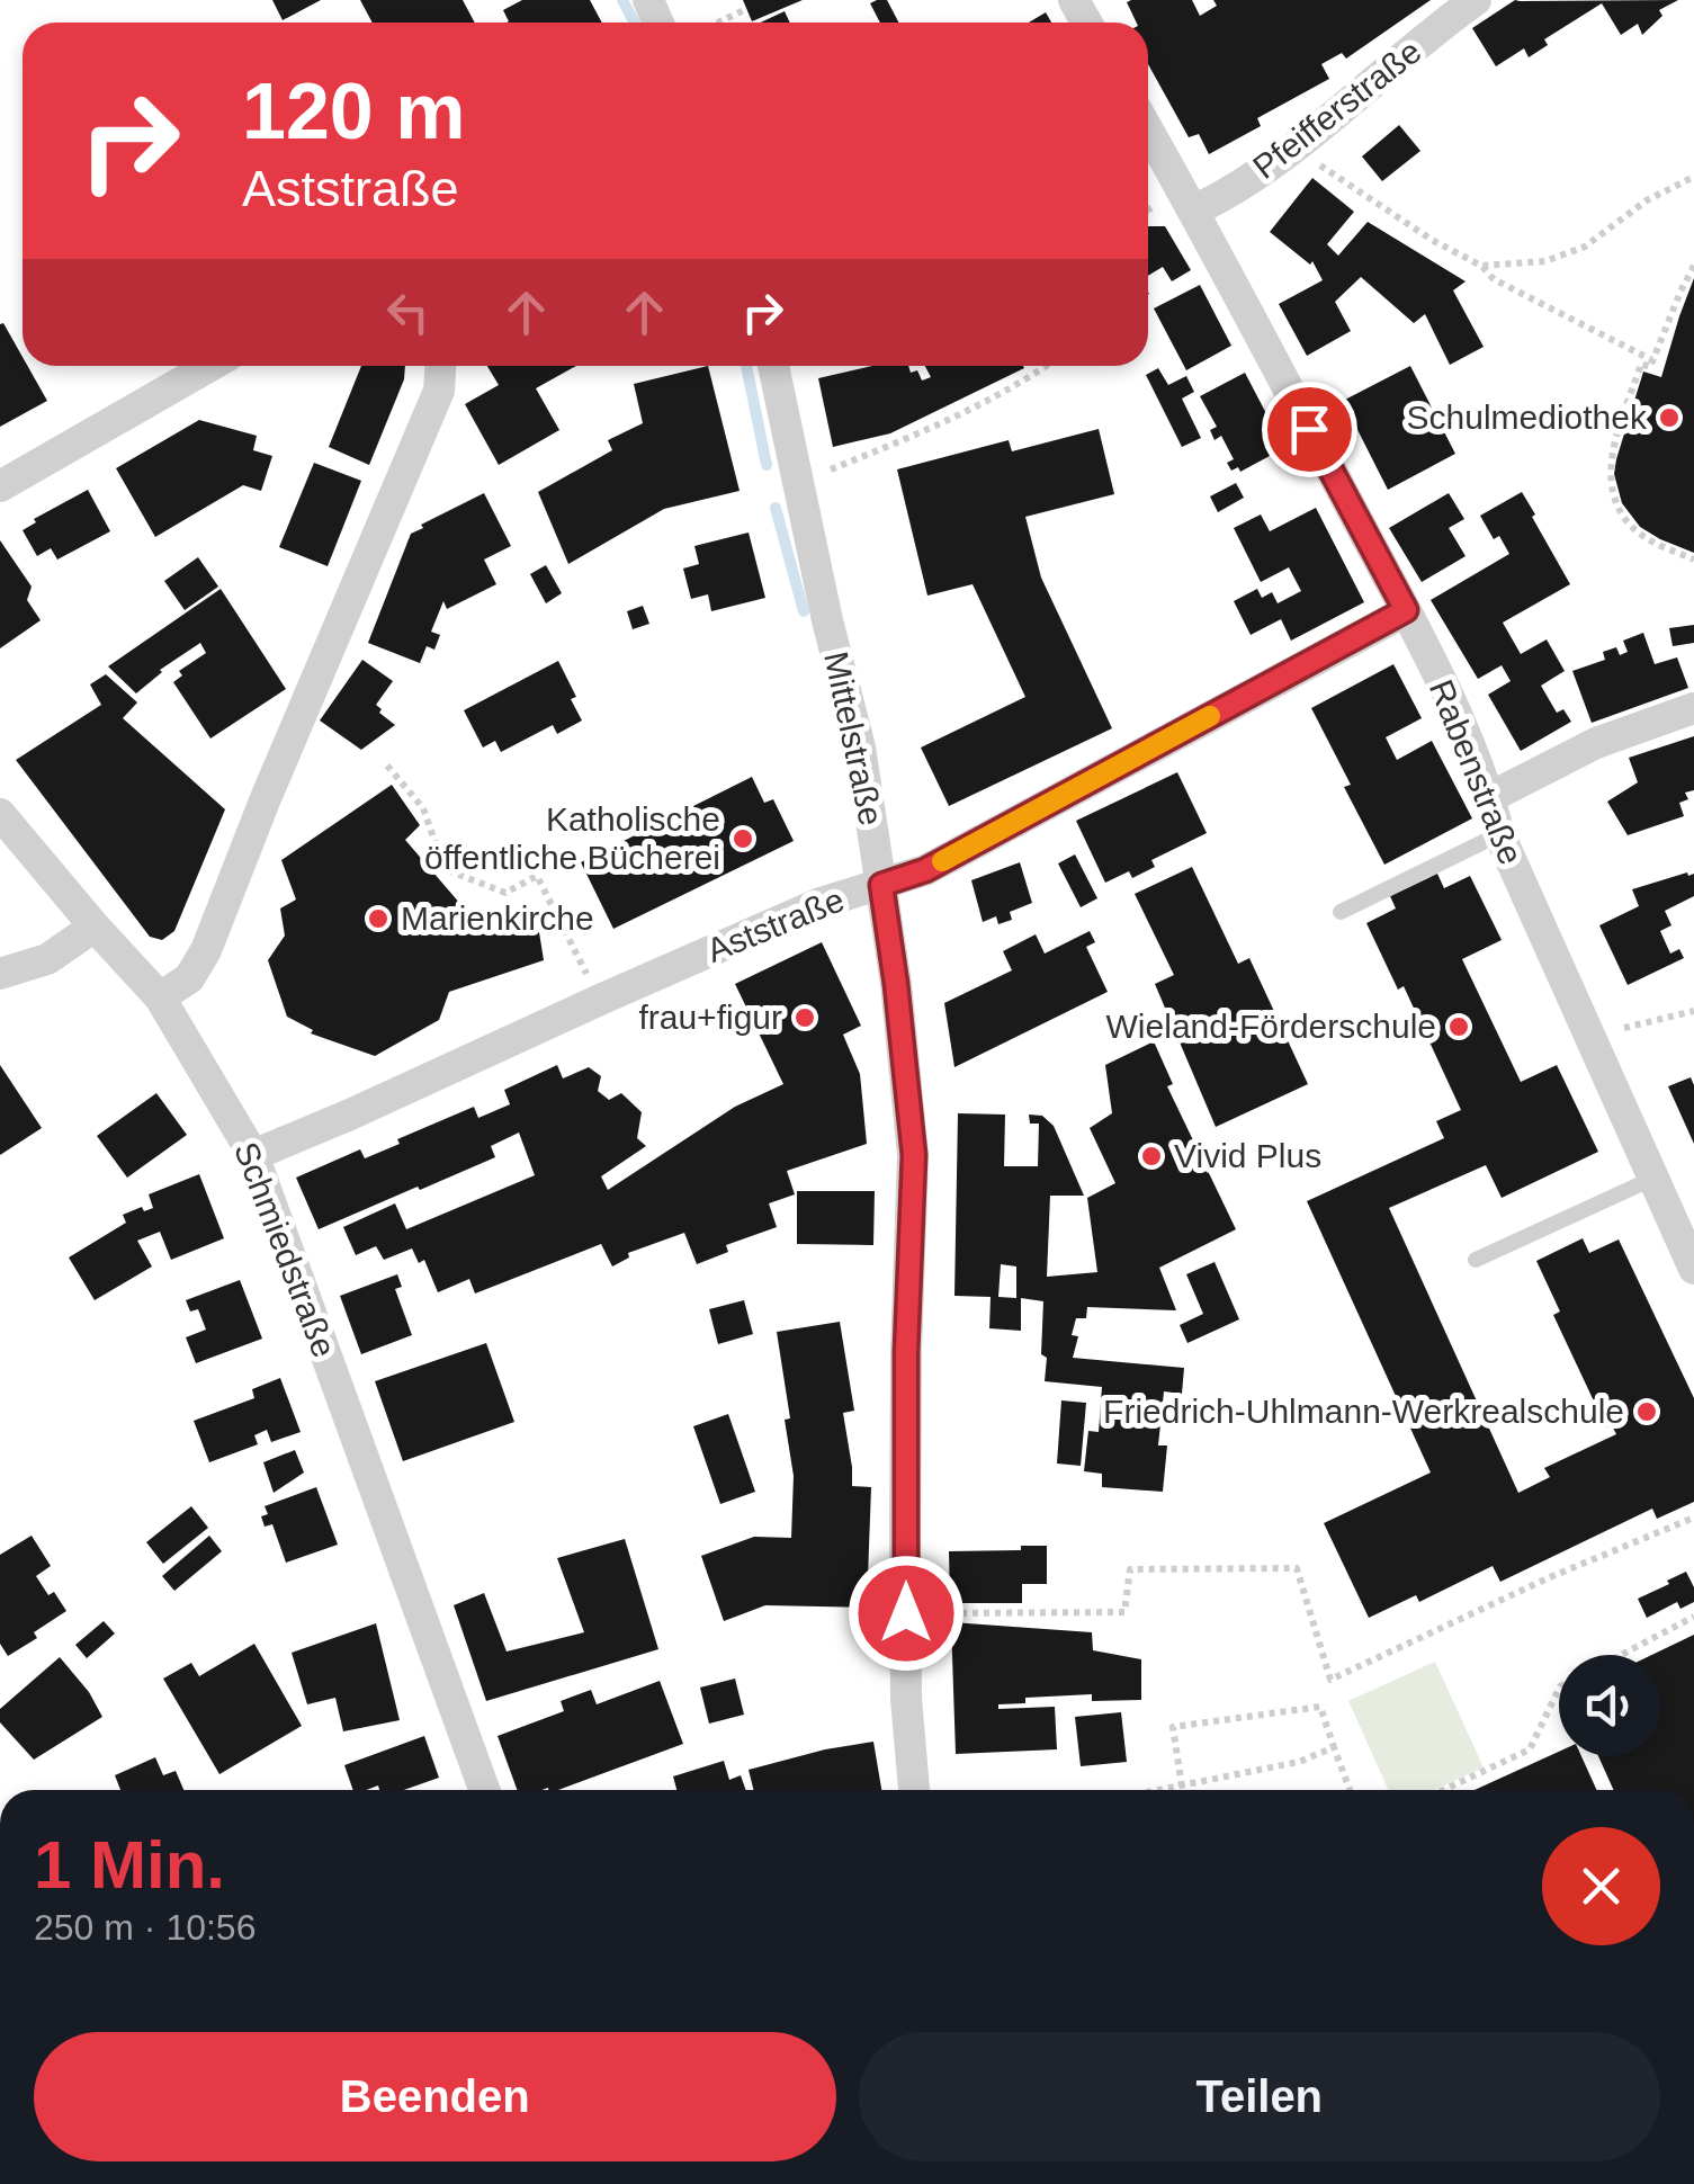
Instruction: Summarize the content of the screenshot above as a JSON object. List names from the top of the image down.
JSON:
{
  "streets": {
    "street": [
      "Pfeifferstraße",
      "Mittelstraße",
      "Rabenstraße",
      "Aststraße",
      "Schmiedstraße"
    ]
  },
  "crossings": [
    ["Pfeifferstraße", "Rabenstraße"],
    ["Mittelstraße", "Aststraße"],
    ["Rabenstraße", "Aststraße"],
    ["Aststraße", "Schmiedstraße"]
  ],
  "places": [
    "Schulmediothek",
    "Katholische öffentliche Bücherei",
    "Marienkirche",
    "frau+figur",
    "Wieland-Förderschule",
    "Vivid Plus",
    "Friedrich-Uhlmann-Werkrealschule"
  ],
  "page": {
    "turn": ["120 m", "Aststraße"],
    "heading": ["1 Min.", "250 m · 10:56"],
    "buttons": ["Beenden", "Teilen"]
  }
}
